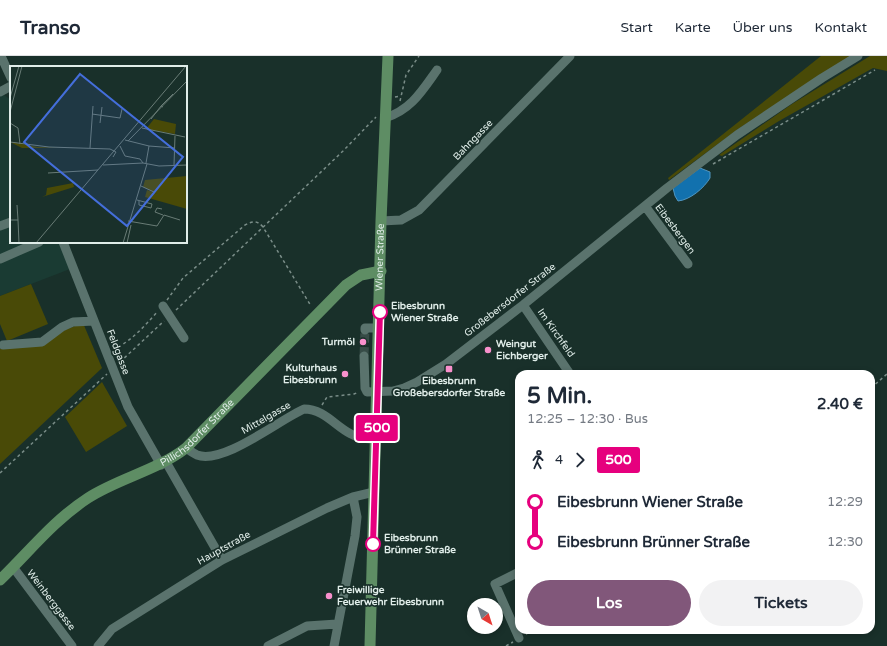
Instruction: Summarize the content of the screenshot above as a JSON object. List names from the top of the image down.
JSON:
{
  "streets": {
    "main road": ["Wiener Straße", "Pillichsdorfer Straße"],
    "street": [
      "Bahngasse",
      "Eibesbergen",
      "Großebersdorfer Straße",
      "Im Kirchfeld",
      "Feldgasse",
      "Mittelgasse",
      "Hauptstraße",
      "Weinberggasse"
    ]
  },
  "crossings": [
    ["Bahngasse", "Wiener Straße"],
    ["Eibesbergen", "Großebersdorfer Straße"],
    ["Wiener Straße", "Großebersdorfer Straße"],
    ["Wiener Straße", "Pillichsdorfer Straße"],
    ["Wiener Straße", "Hauptstraße"],
    ["Großebersdorfer Straße", "Im Kirchfeld"],
    ["Feldgasse", "Pillichsdorfer Straße"],
    ["Feldgasse", "Hauptstraße"],
    ["Mittelgasse", "Pillichsdorfer Straße"],
    ["Pillichsdorfer Straße", "Weinberggasse"]
  ],
  "places": {
    "other": [
      "Eibesbrunn Wiener Straße",
      "Turmöl",
      "Weingut Eichberger",
      "Kulturhaus Eibesbrunn",
      "Eibesbrunn Brünner Straße",
      "Freiwillige Feuerwehr Eibesbrunn"
    ],
    "transit": ["Eibesbrunn Großebersdorfer Straße"]
  },
  "lines": ["bus line 500"],
  "north": "bottom right",
  "page": {
    "header": "Transo",
    "nav": [
      "Start",
      "Karte",
      "Über uns",
      "Kontakt"
    ],
    "on_map": "500",
    "heading": ["5 Min.", "12:25 – 12:30 · Bus", "2.40 €"],
    "legs": ["4", "500"],
    "list": [
      {
        "name": "Eibesbrunn Wiener Straße",
        "value": "12:29"
      },
      {
        "name": "Eibesbrunn Brünner Straße",
        "value": "12:30"
      }
    ],
    "buttons": ["Los", "Tickets"]
  }
}
